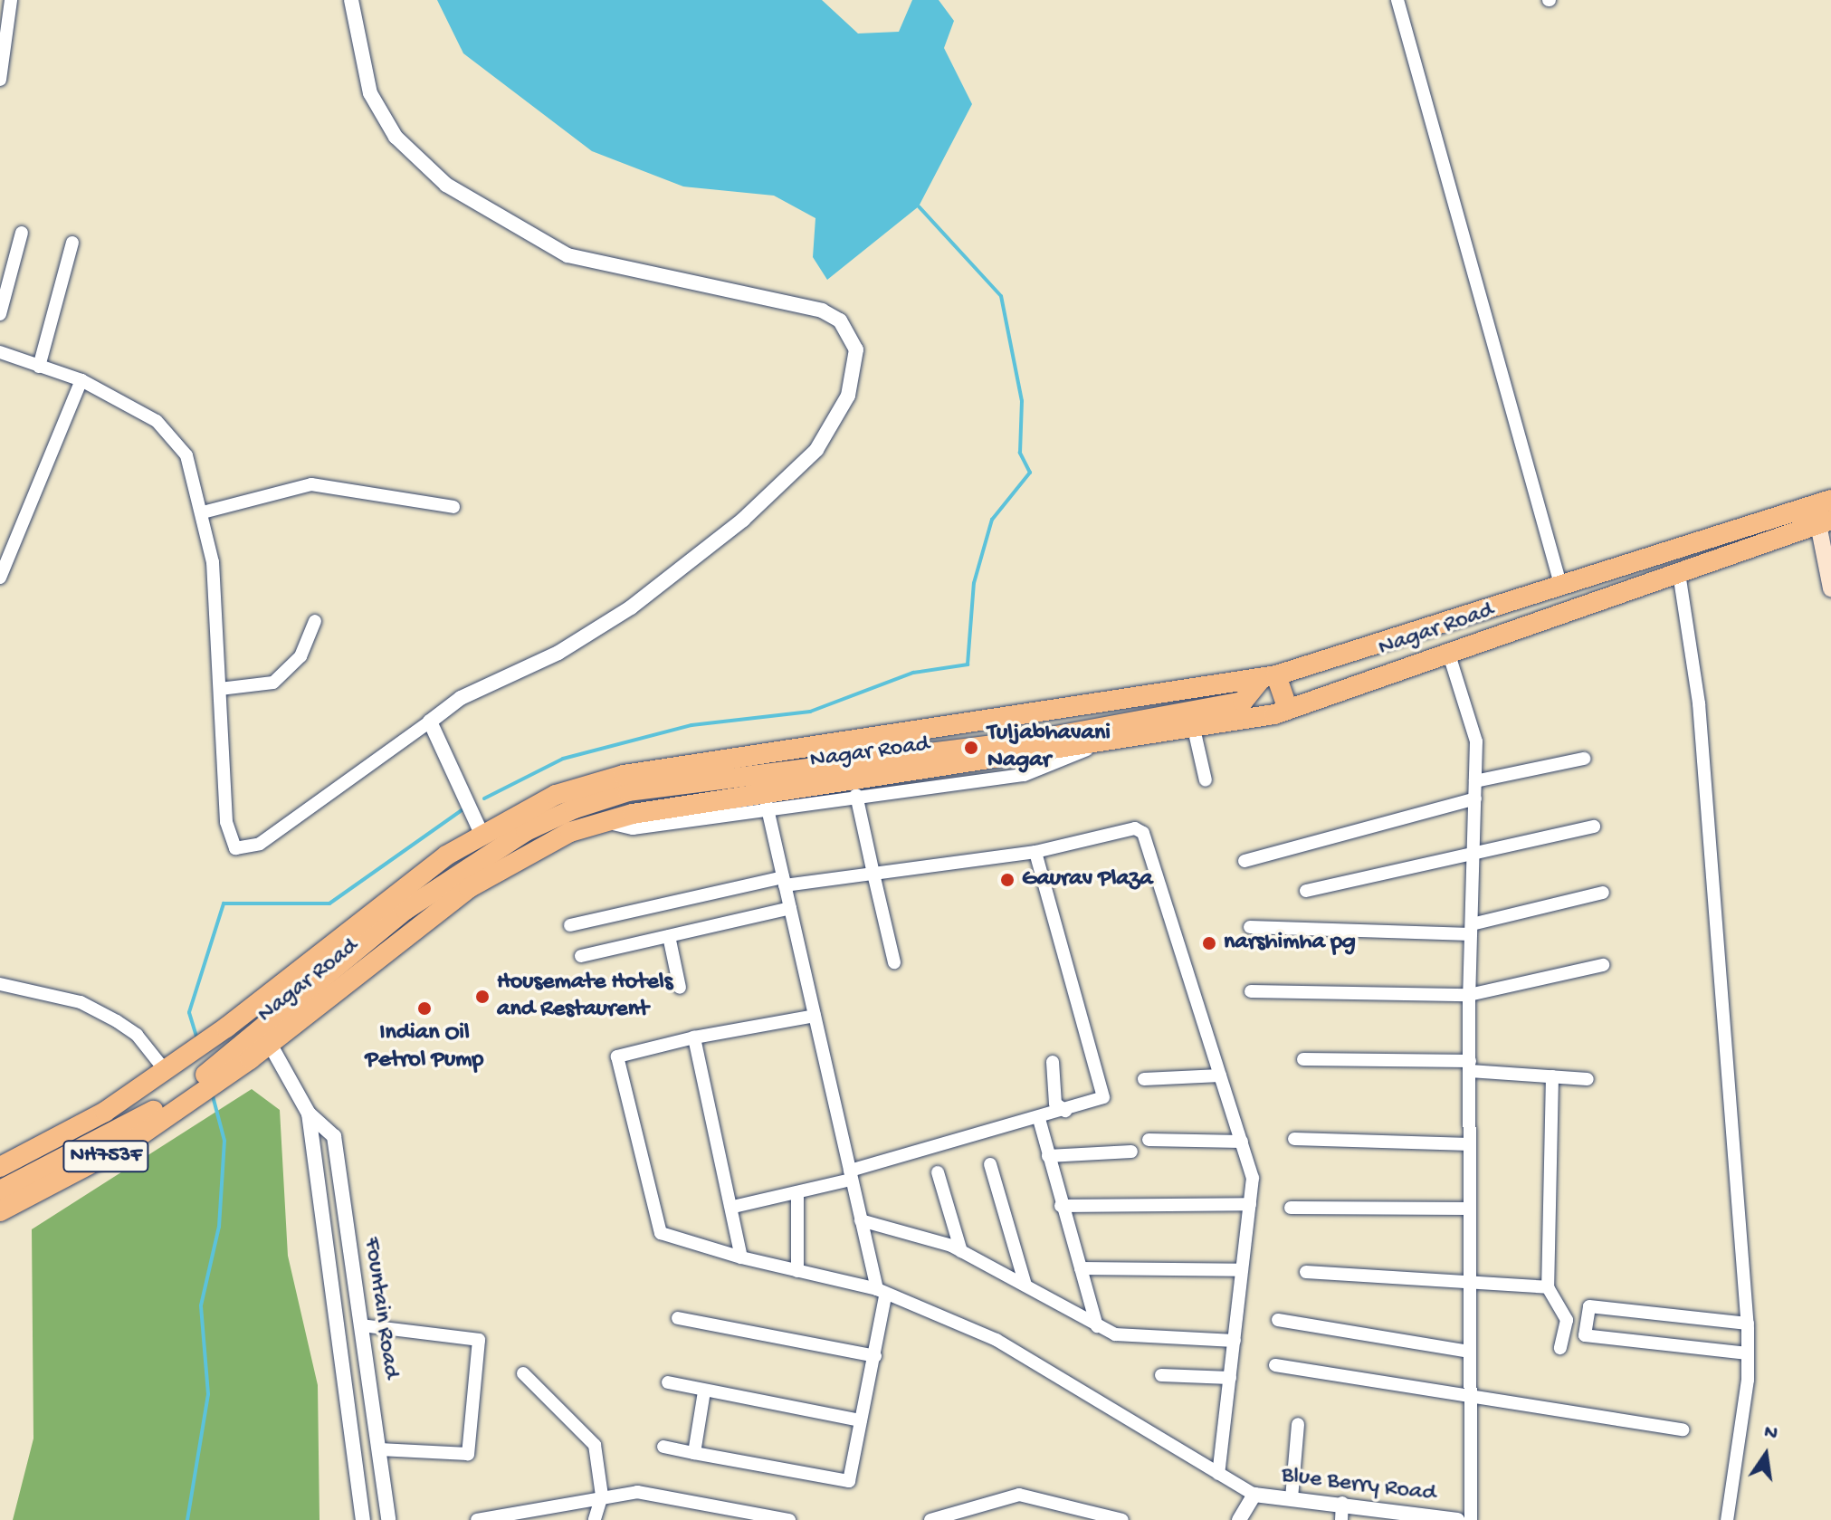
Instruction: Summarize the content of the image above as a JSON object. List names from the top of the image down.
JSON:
{
  "streets": {
    "highway": ["Nagar Road", "NH753F"],
    "street": ["Fountain Road", "Blue Berry Road"]
  },
  "crossings": [
    ["Nagar Road", "Fountain Road"]
  ],
  "places": [
    "Tuljabhavani Nagar",
    "Gaurav Plaza",
    "narshimha pg",
    "Housemate Hotels and Restaurent",
    "Indian Oil Petrol Pump"
  ],
  "north": "top"
}
